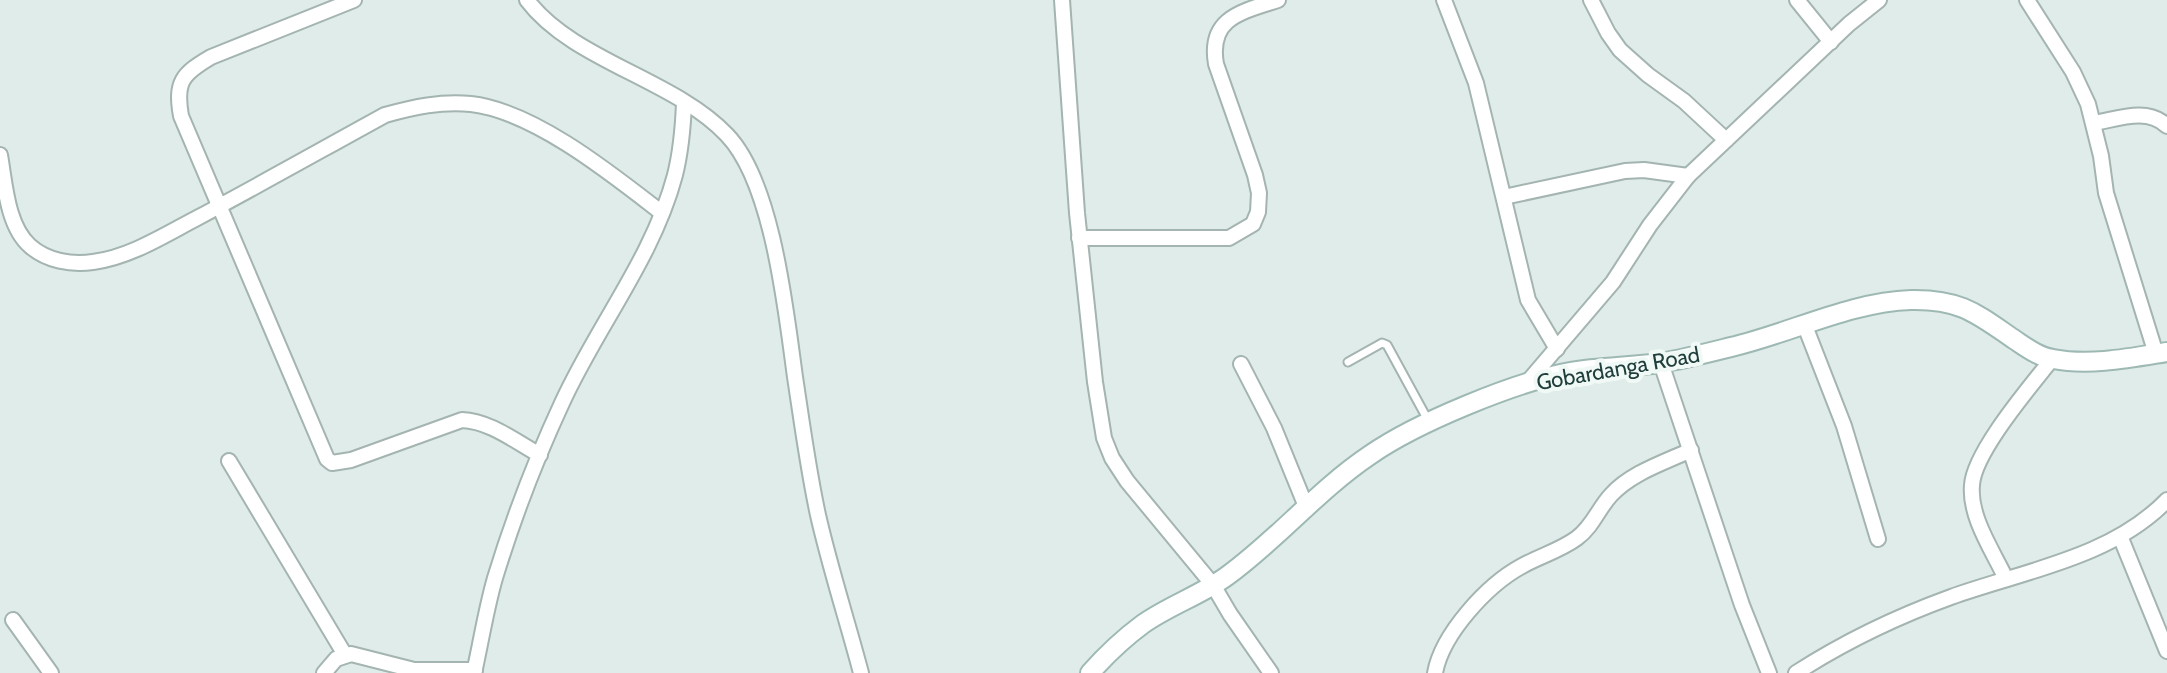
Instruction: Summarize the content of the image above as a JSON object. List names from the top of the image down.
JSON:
{
  "streets": {
    "main road": ["Gobardanga Road"]
  }
}
